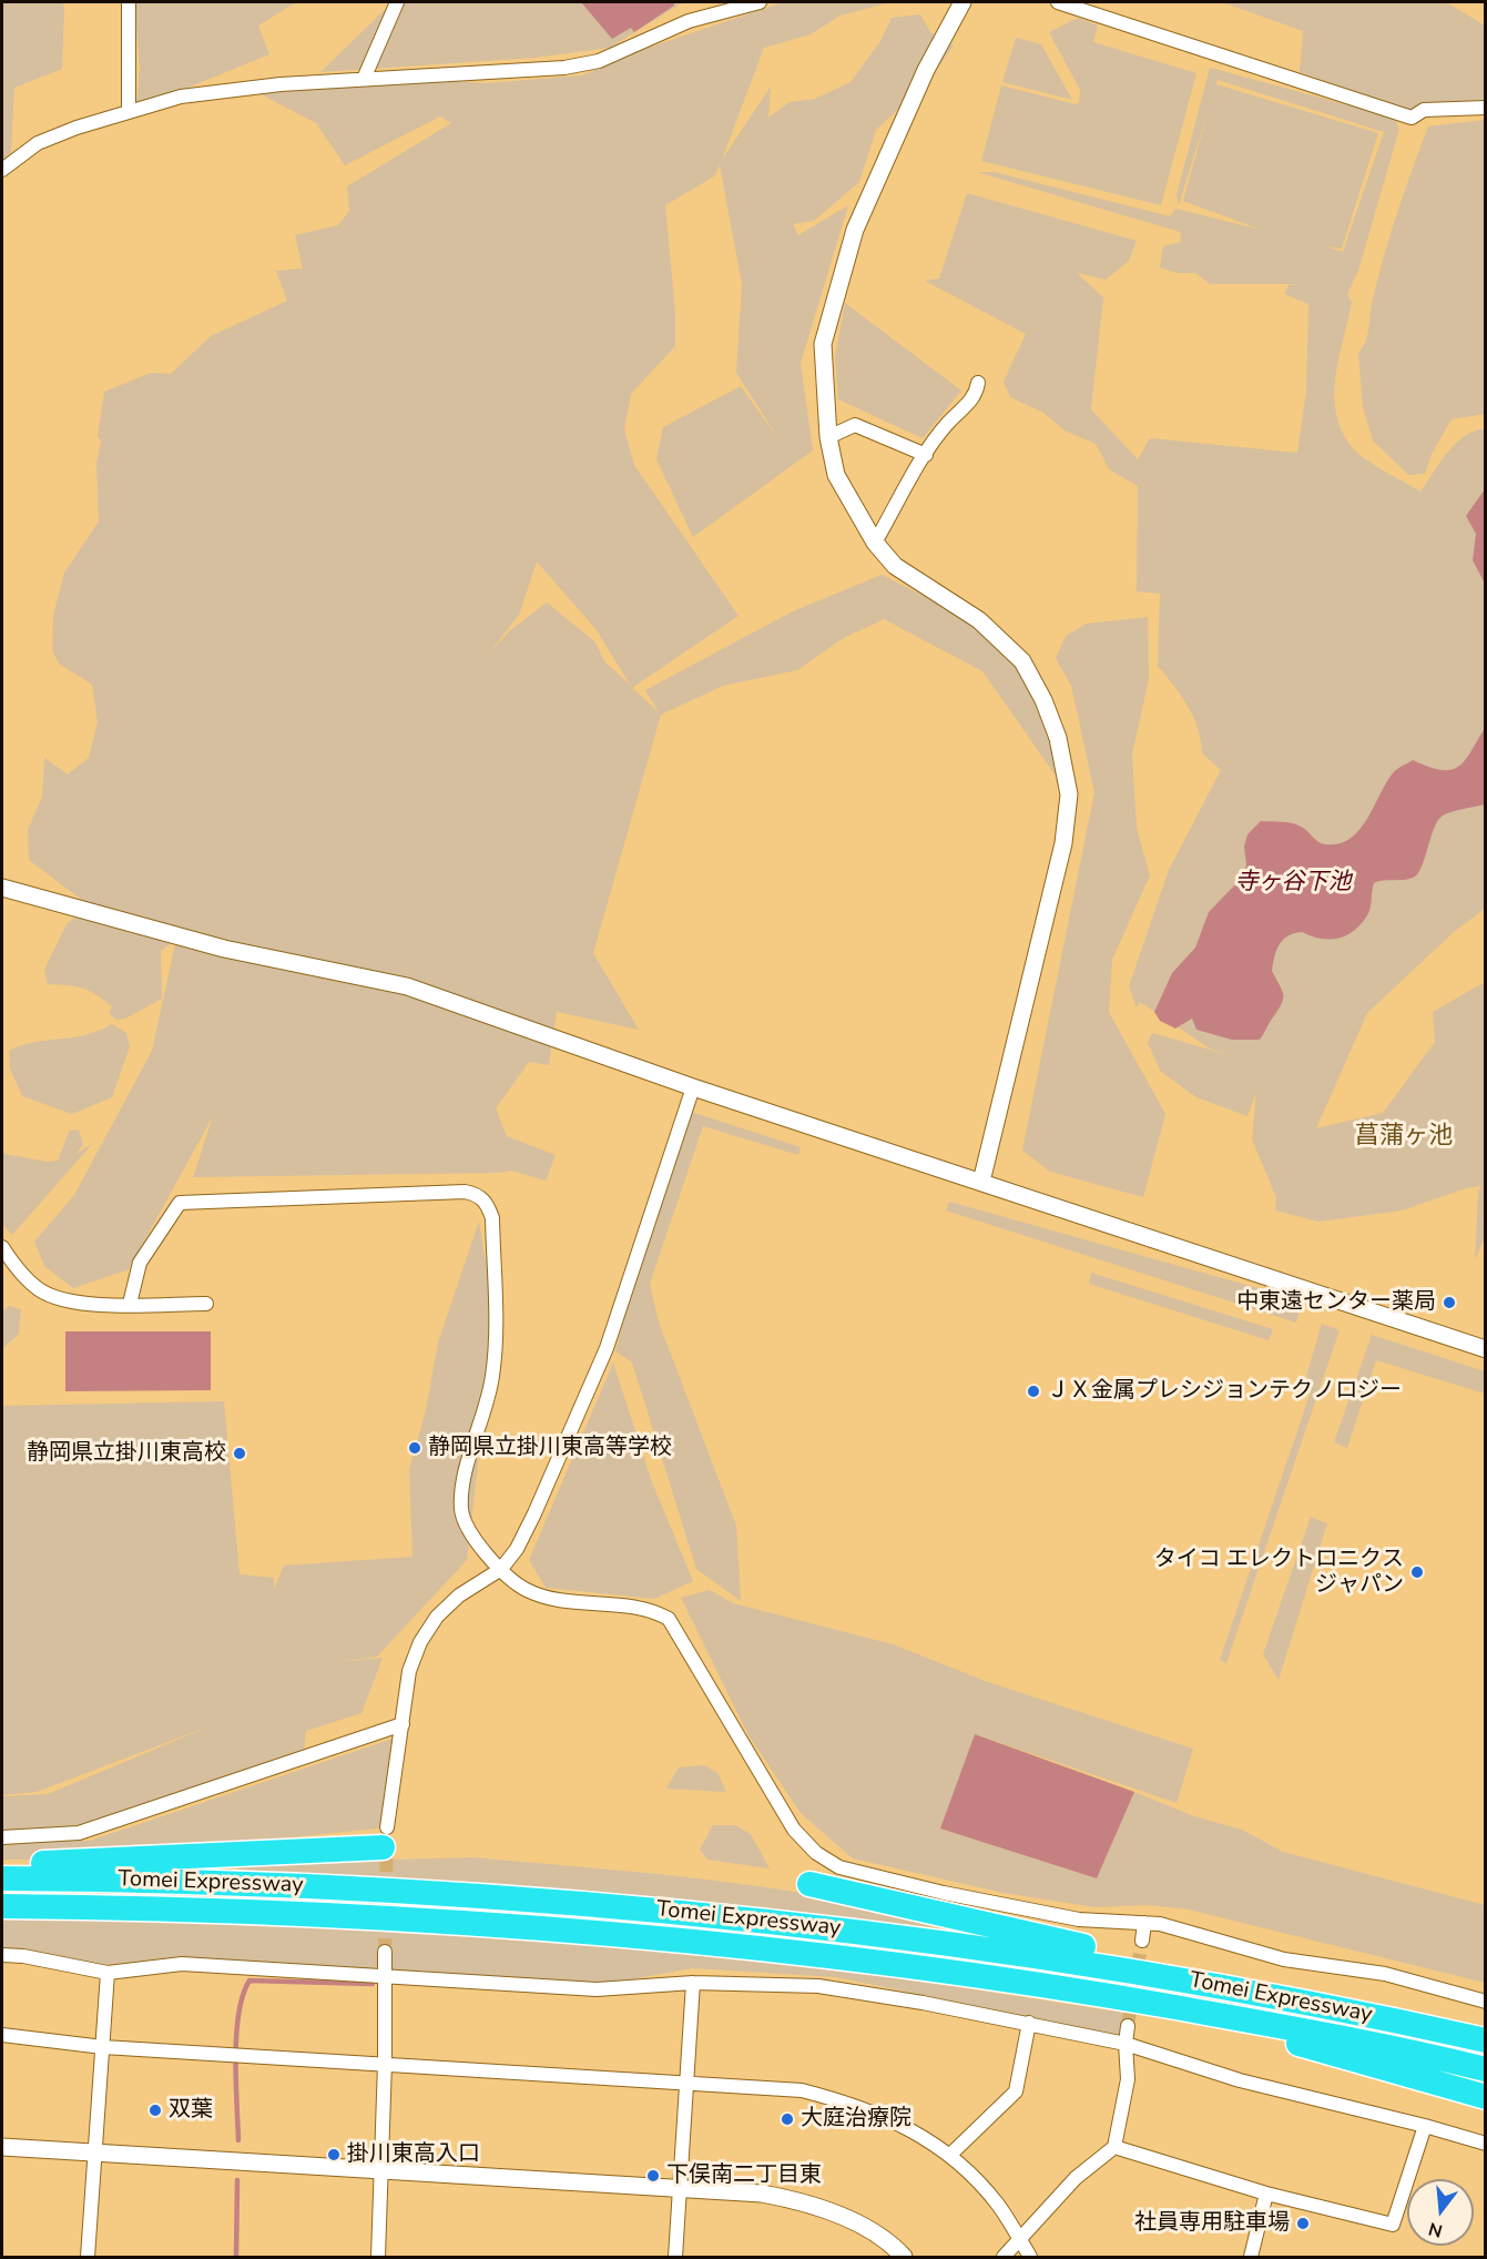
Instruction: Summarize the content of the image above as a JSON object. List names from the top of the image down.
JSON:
{
  "streets": {
    "highway": ["Tomei Expressway"]
  },
  "districts": ["菖蒲ヶ池"],
  "water": ["寺ヶ谷下池"],
  "places": [
    "中東遠センター薬局",
    "ＪＸ金属プレシジョンテクノロジー",
    "静岡県立掛川東高等学校",
    "静岡県立掛川東高校",
    "タイコ エレクトロニクス ジャパン",
    "双葉",
    "大庭治療院",
    "掛川東高入口",
    "下俣南二丁目東",
    "社員専用駐車場"
  ],
  "north": "bottom"
}
